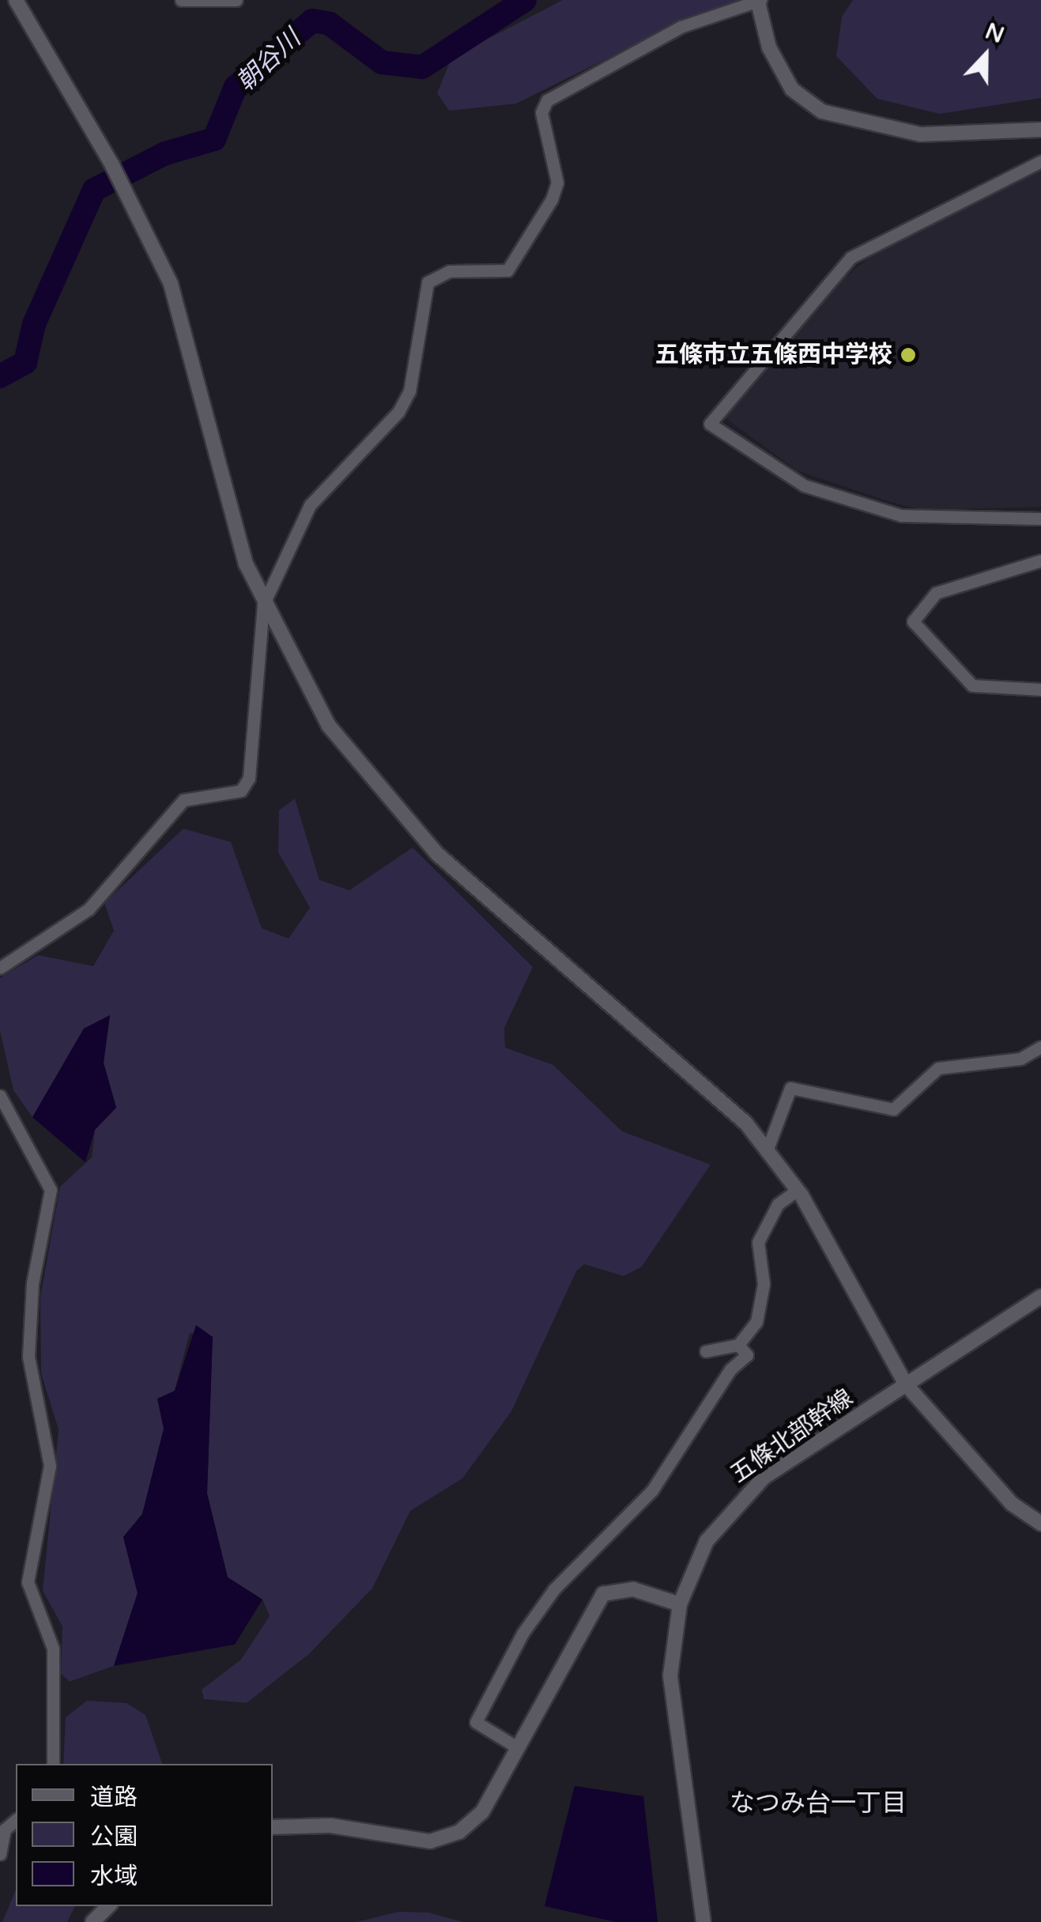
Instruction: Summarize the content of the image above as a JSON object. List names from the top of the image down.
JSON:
{
  "streets": {
    "street": ["五條北部幹線"]
  },
  "districts": ["なつみ台一丁目"],
  "water": ["朝谷川"],
  "places": ["五條市立五條西中学校"],
  "legend": ["道路", "公園", "水域"],
  "north": "top"
}
